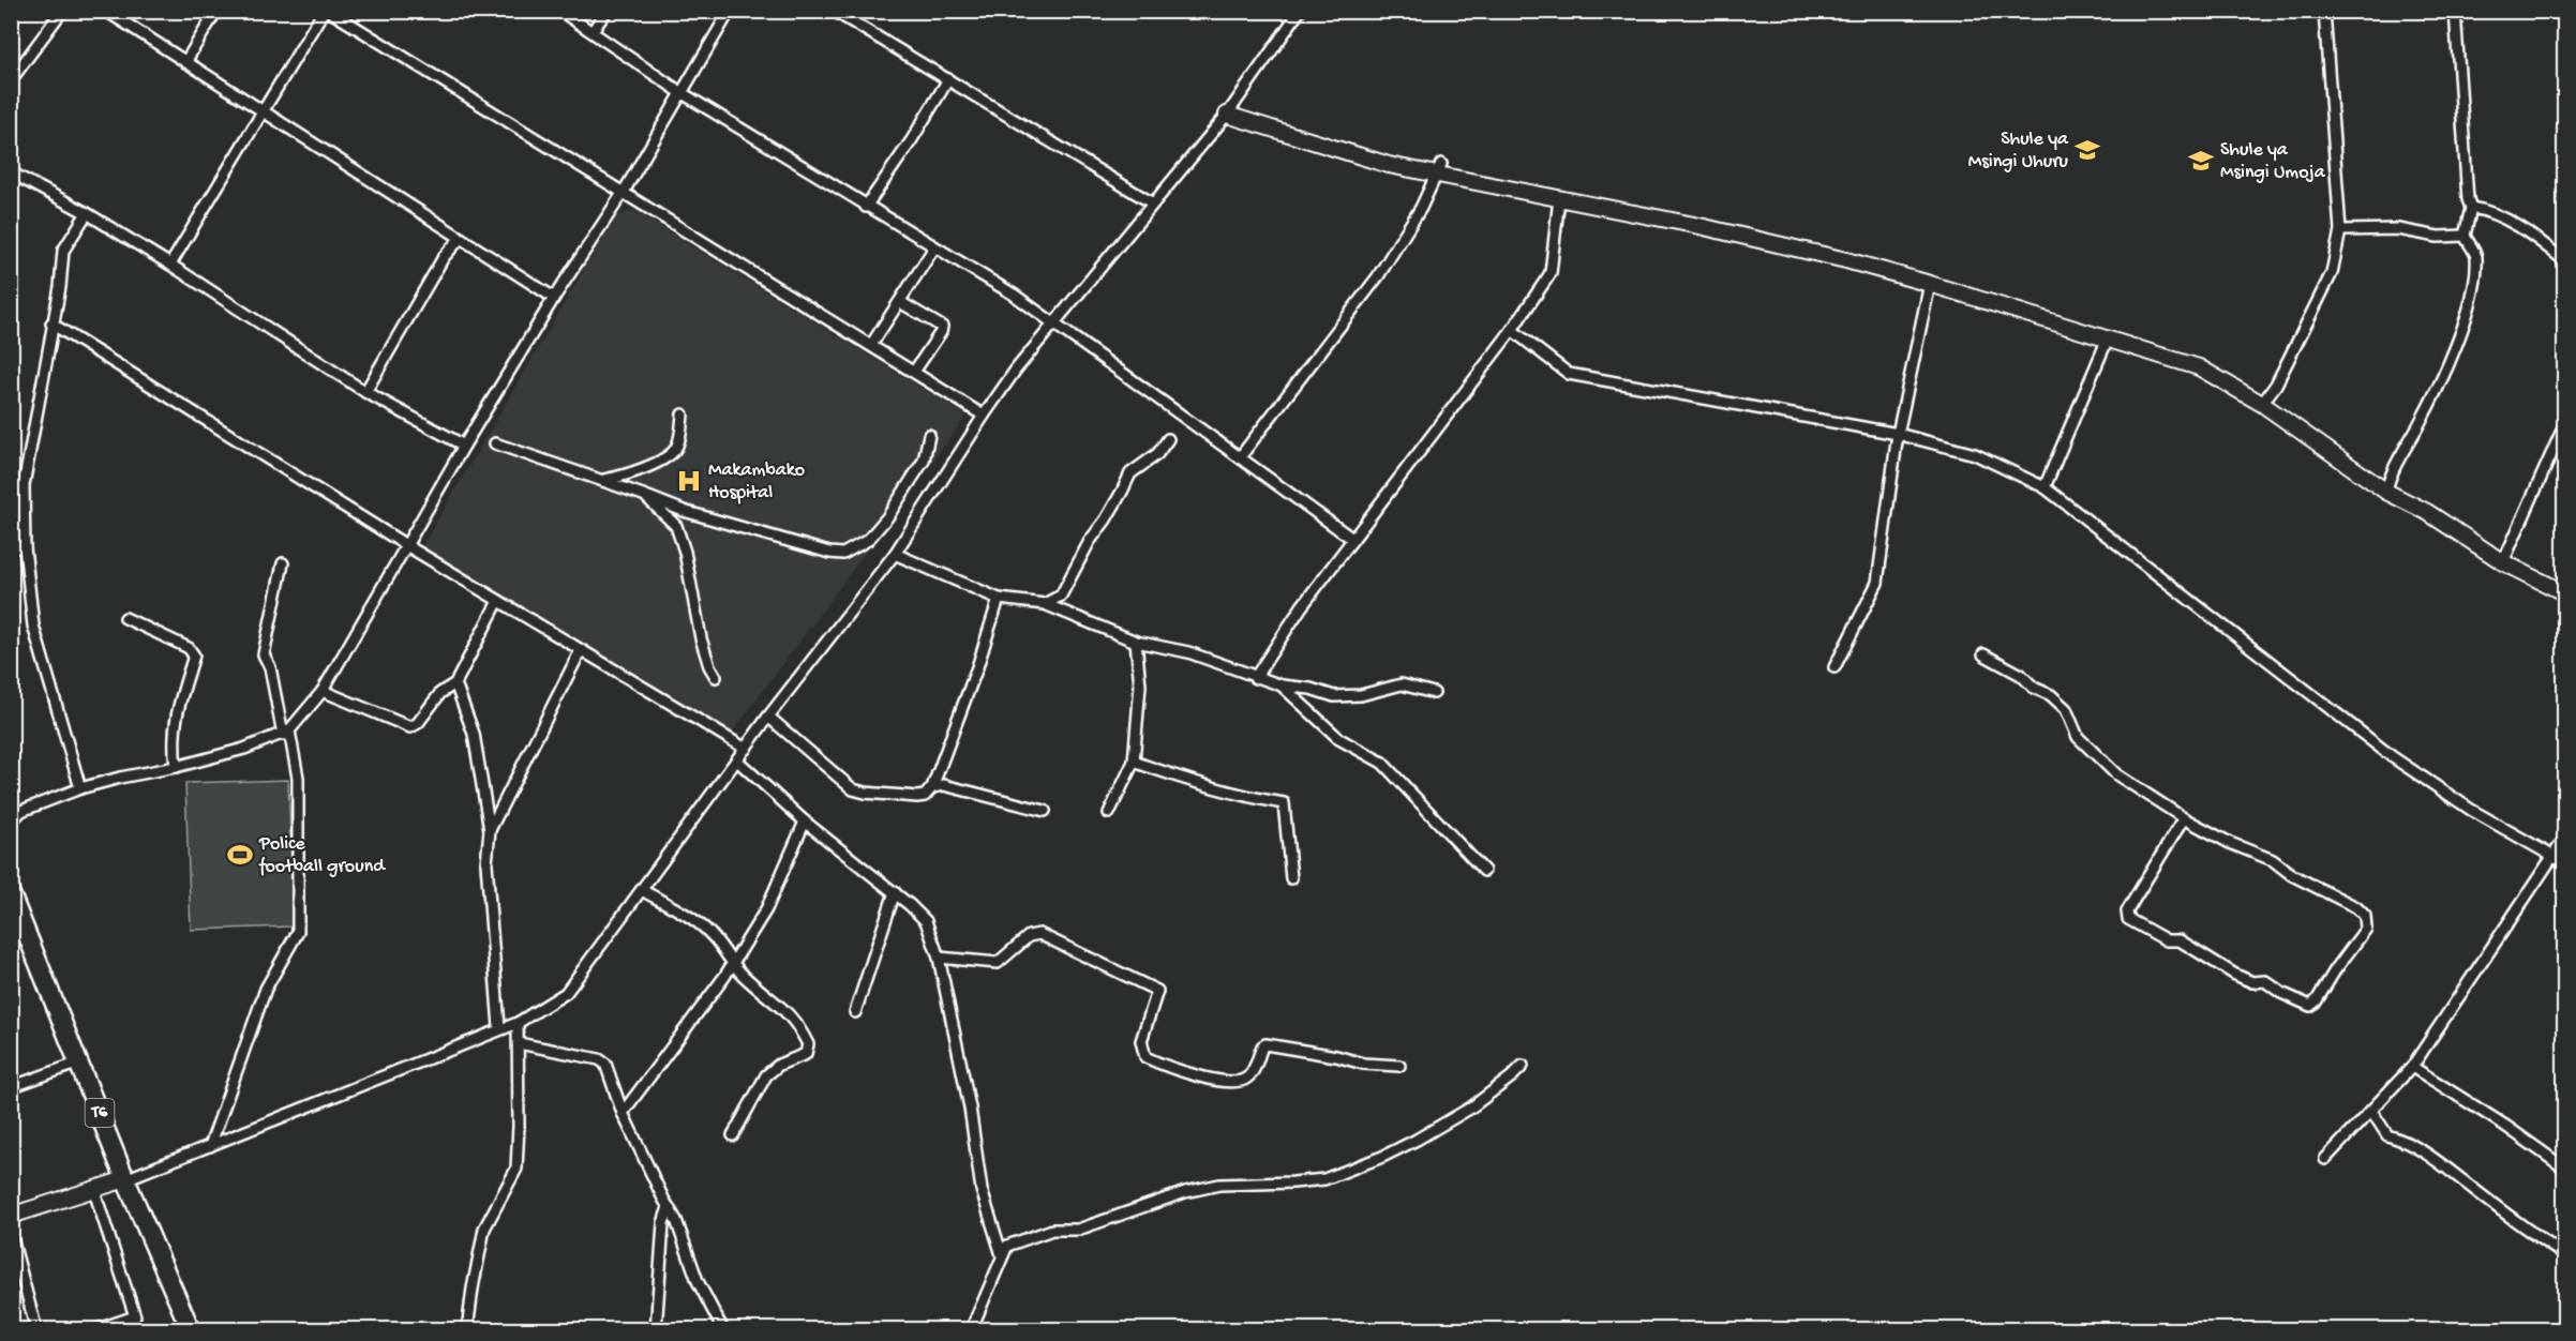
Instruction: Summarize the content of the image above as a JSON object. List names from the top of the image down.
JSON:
{
  "streets": {
    "highway": ["T6"]
  },
  "places": {
    "school or university": ["Shule ya Msingi Uhuru", "Shule ya Msingi Umoja"],
    "hospital": ["Makambako Hospital"],
    "sports": ["Police football ground"]
  }
}
